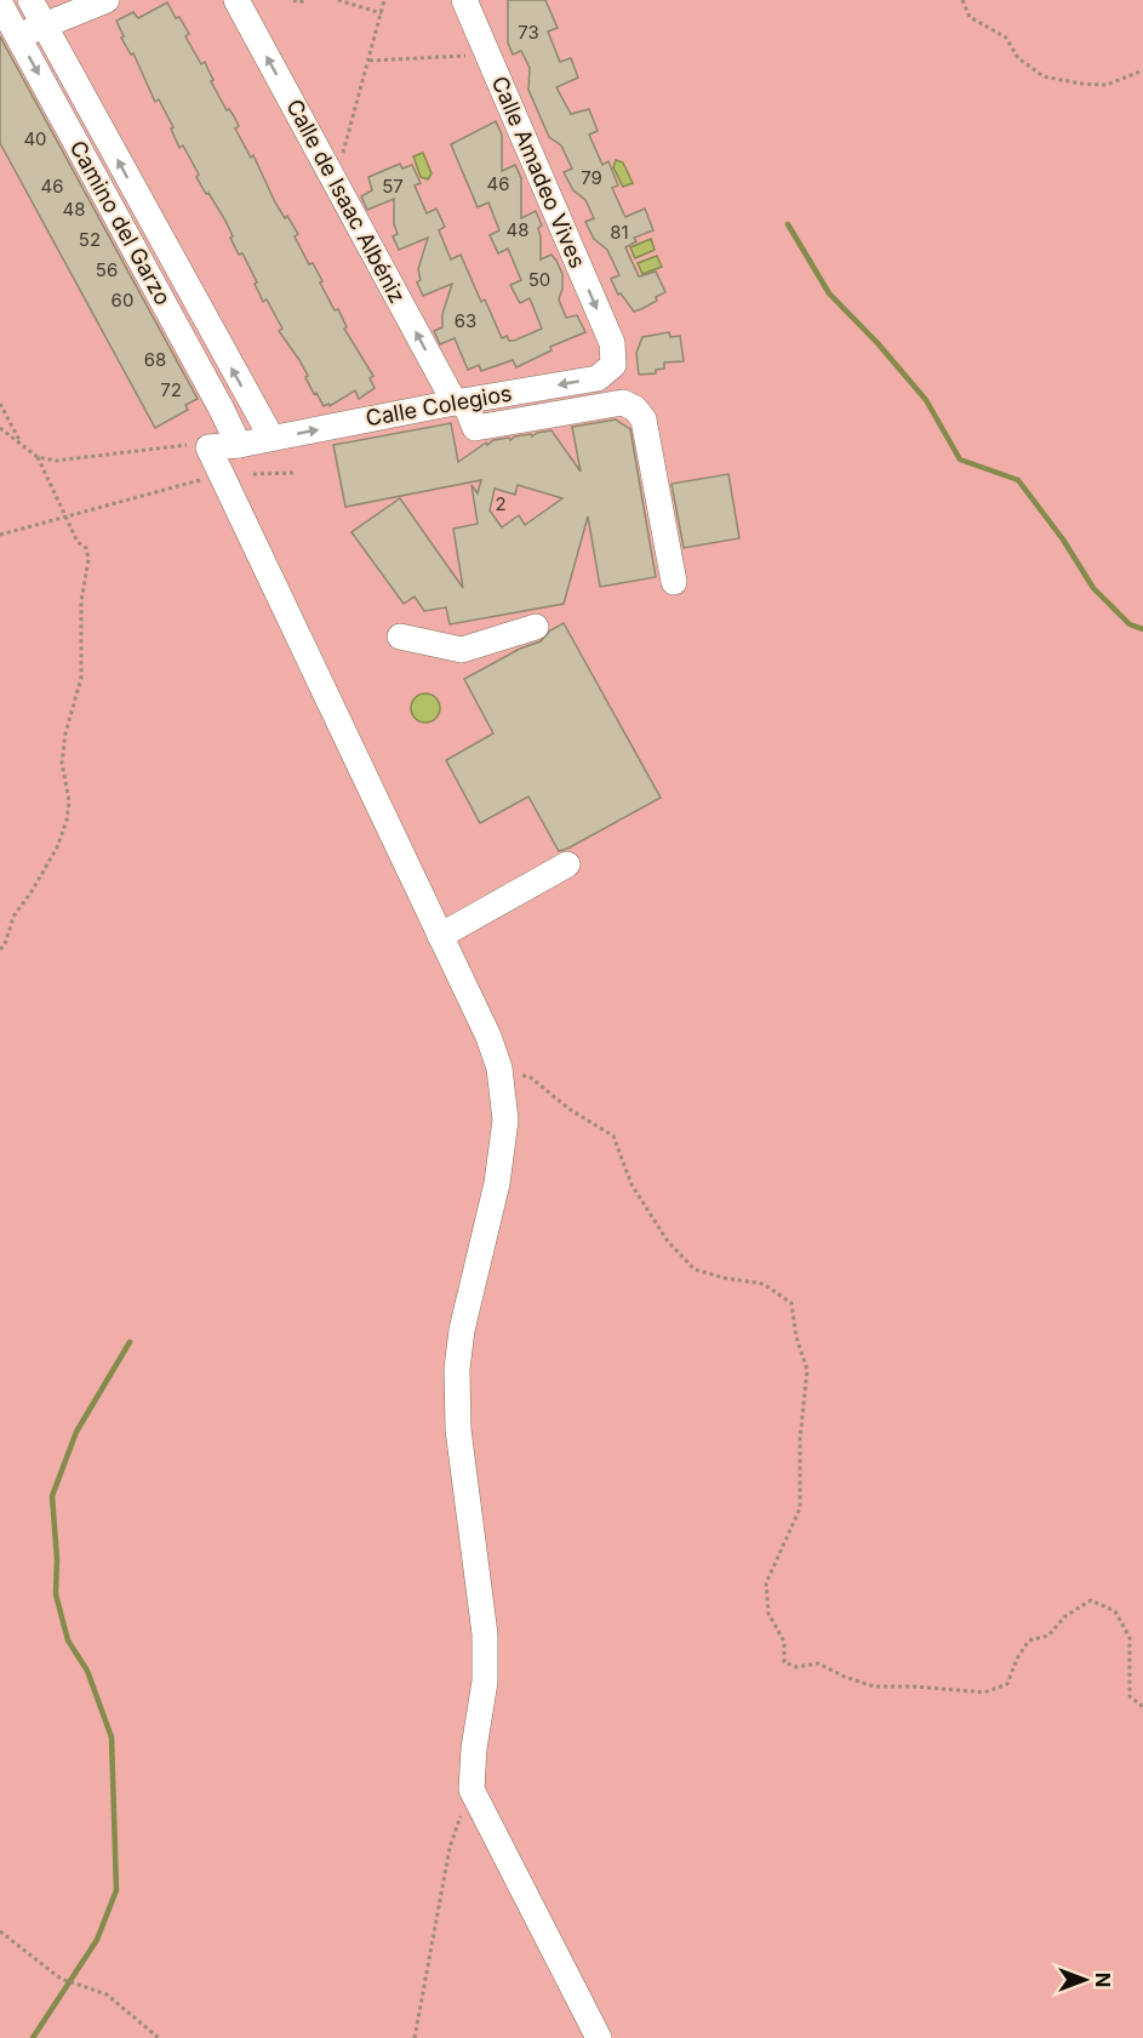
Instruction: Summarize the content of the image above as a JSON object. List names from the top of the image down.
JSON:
{
  "streets": {
    "street": [
      "Calle Amadeo Vives",
      "Calle de Isaac Albéniz",
      "Camino del Garzo",
      "Calle Colegios"
    ]
  },
  "crossings": [
    ["Calle Amadeo Vives", "Calle Colegios"],
    ["Calle de Isaac Albéniz", "Calle Colegios"],
    ["Camino del Garzo", "Calle Colegios"]
  ],
  "one_way": ["Calle Amadeo Vives", "Calle de Isaac Albéniz"],
  "house_numbers": [
    "73",
    "40",
    "79",
    "46",
    "46",
    "57",
    "48",
    "48",
    "81",
    "52",
    "56",
    "50",
    "60",
    "63",
    "68",
    "72",
    "2"
  ],
  "north": "right"
}
